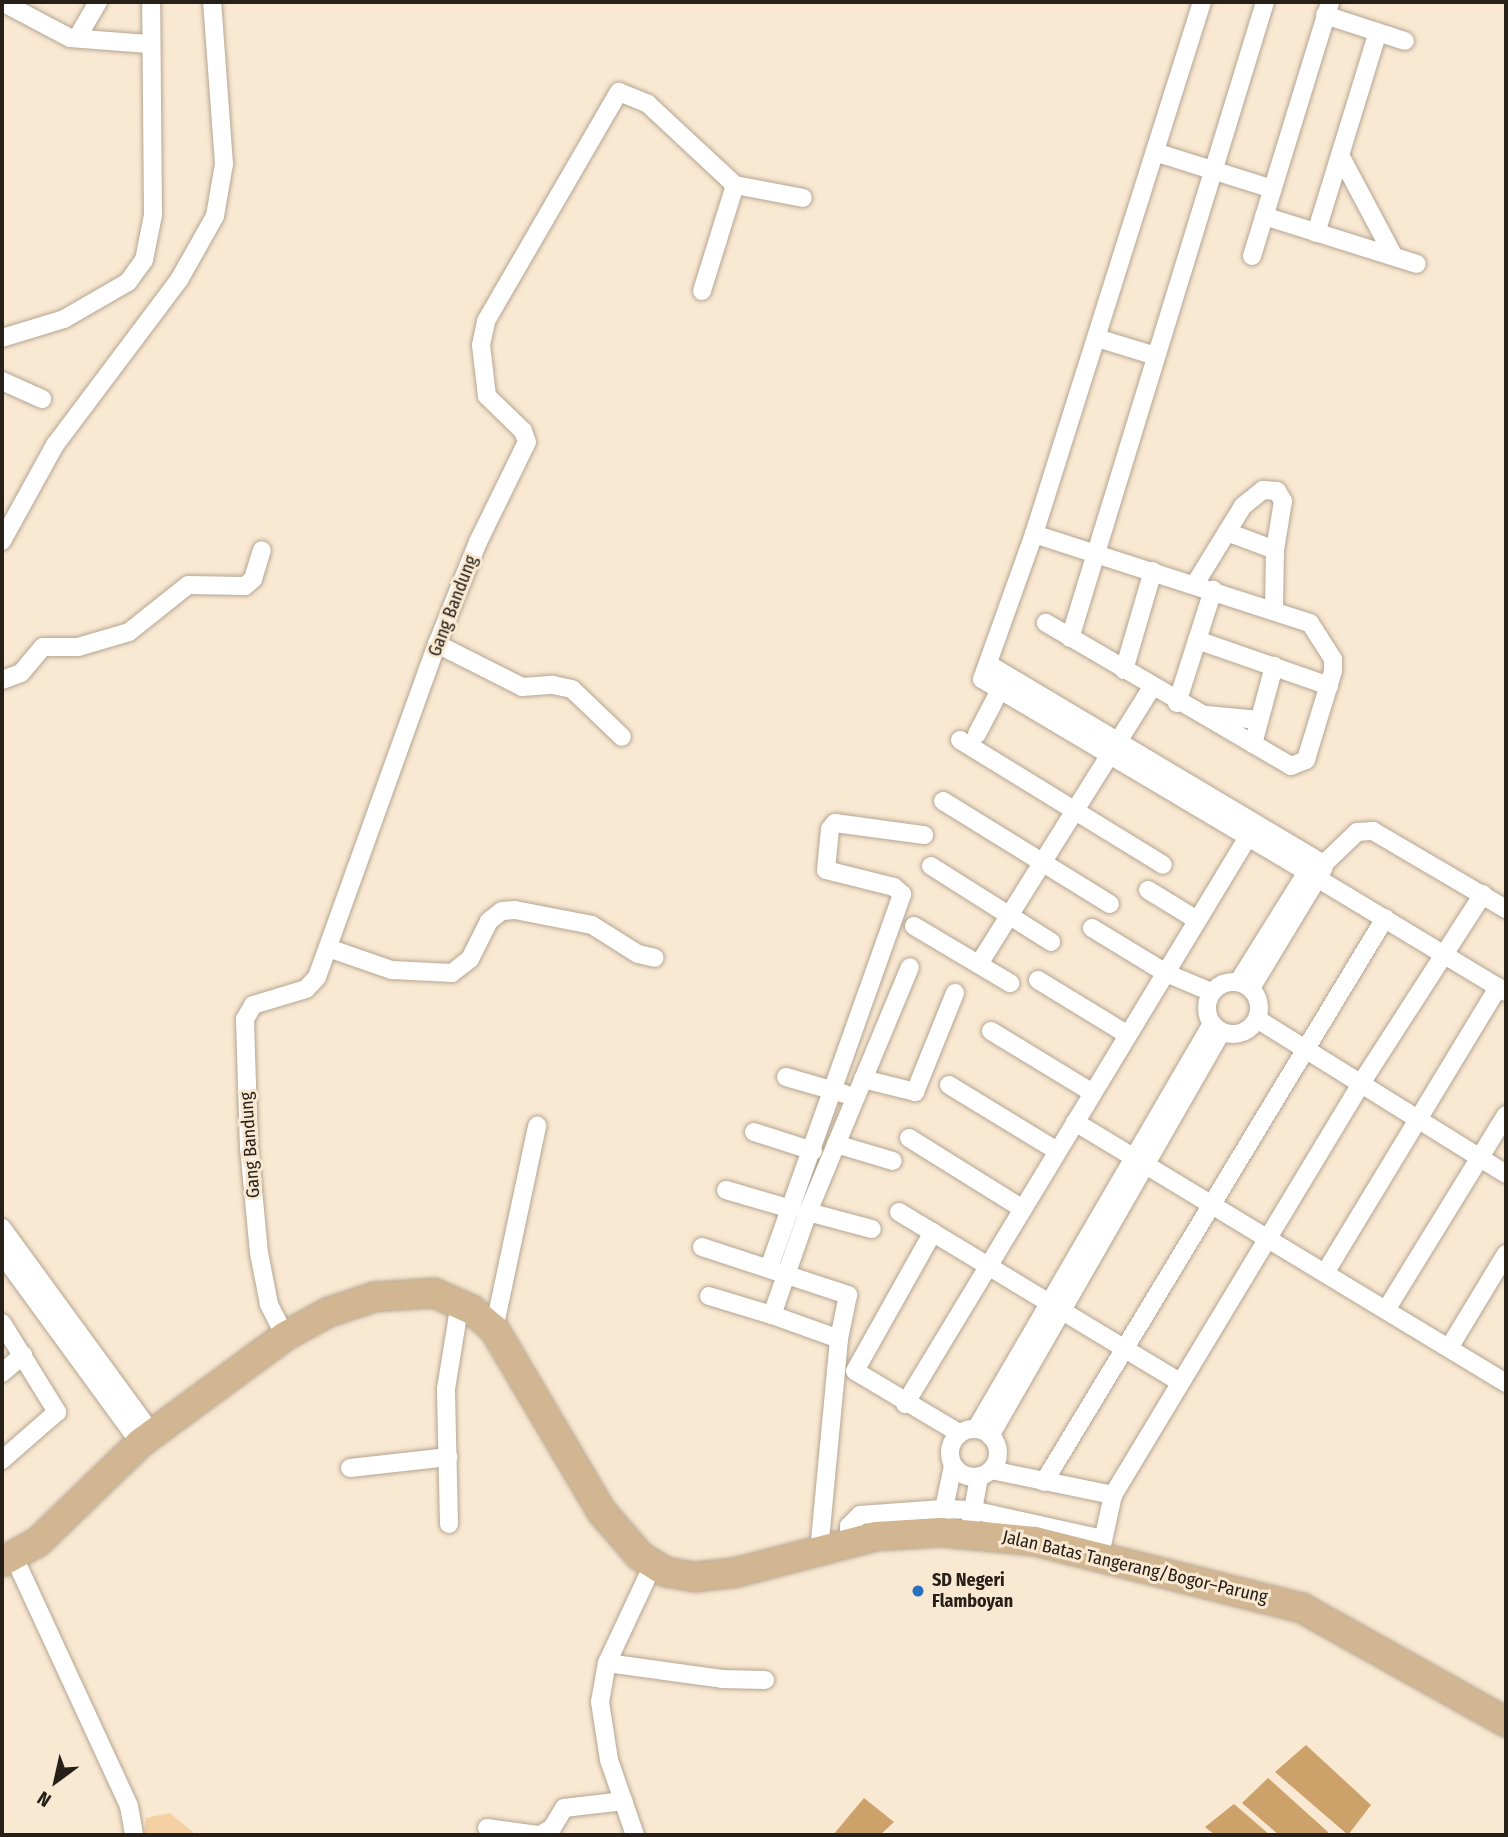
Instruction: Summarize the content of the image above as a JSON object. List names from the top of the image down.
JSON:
{
  "streets": {
    "main road": ["Jalan Batas Tangerang/Bogor–Parung"],
    "street": ["Gang Bandung"]
  },
  "places": ["SD Negeri Flamboyan"],
  "north": "bottom left"
}
